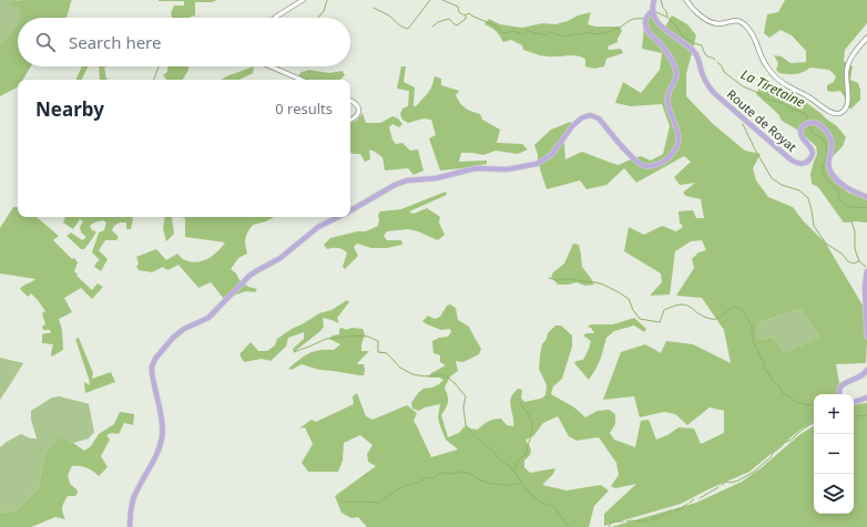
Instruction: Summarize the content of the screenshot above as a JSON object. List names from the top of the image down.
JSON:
{
  "streets": {
    "main road": ["Route de Royat"]
  },
  "water": ["La Tiretaine"],
  "page": {
    "search": "Search here",
    "heading": ["Nearby", "0 results"],
    "map_buttons": ["+", "−"]
  }
}
